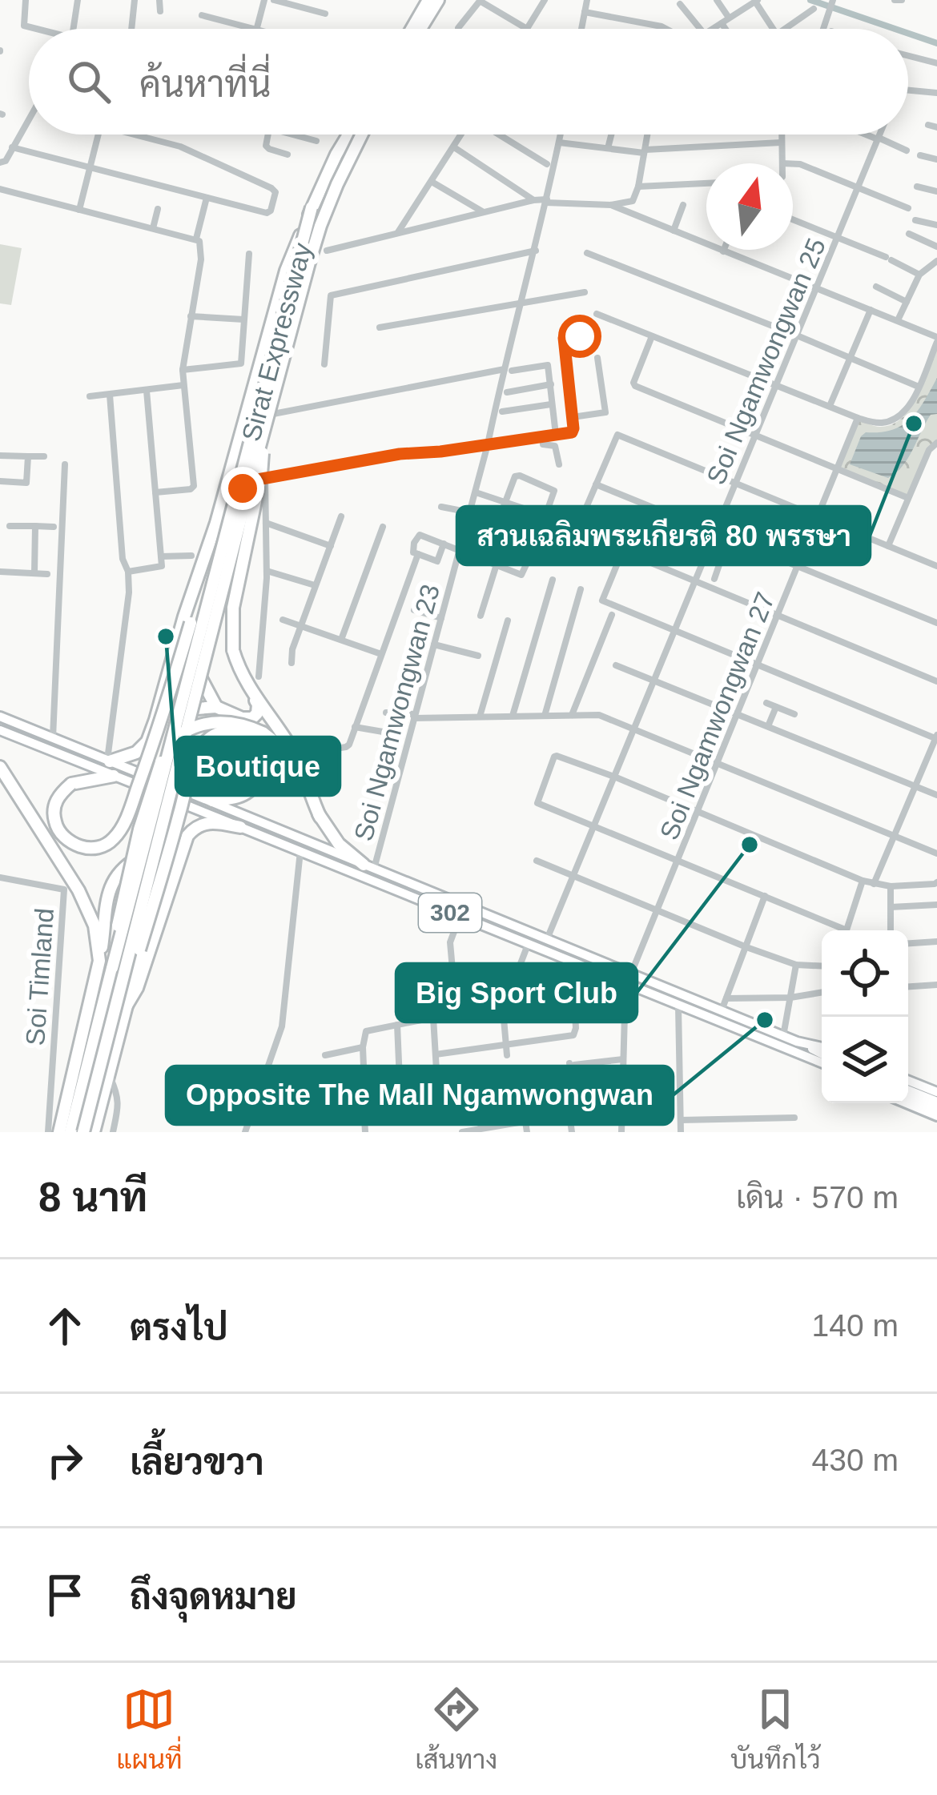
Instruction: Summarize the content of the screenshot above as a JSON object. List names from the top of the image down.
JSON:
{
  "streets": {
    "highway": ["Sirat Expressway"],
    "main road": ["302"],
    "street": [
      "Soi Ngamwongwan 25",
      "Soi Ngamwongwan 23",
      "Soi Ngamwongwan 27",
      "Soi Timland"
    ]
  },
  "crossings": [
    ["Soi Ngamwongwan 25", "302"],
    ["Soi Ngamwongwan 23", "302"],
    ["Soi Ngamwongwan 27", "302"]
  ],
  "places": [
    "สวนเฉลิมพระเกียรติ 80 พรรษา",
    "Boutique",
    "Big Sport Club",
    "Opposite The Mall Ngamwongwan"
  ],
  "north": "top",
  "page": {
    "search": "ค้นหาที่นี่",
    "heading": ["8 นาที", "เดิน · 570 m"],
    "list": [
      ["ตรงไป", "140 m"],
      ["เลี้ยวขวา", "430 m"],
      "ถึงจุดหมาย"
    ],
    "nav": ["แผนที่", "เส้นทาง", "บันทึกไว้"]
  }
}
